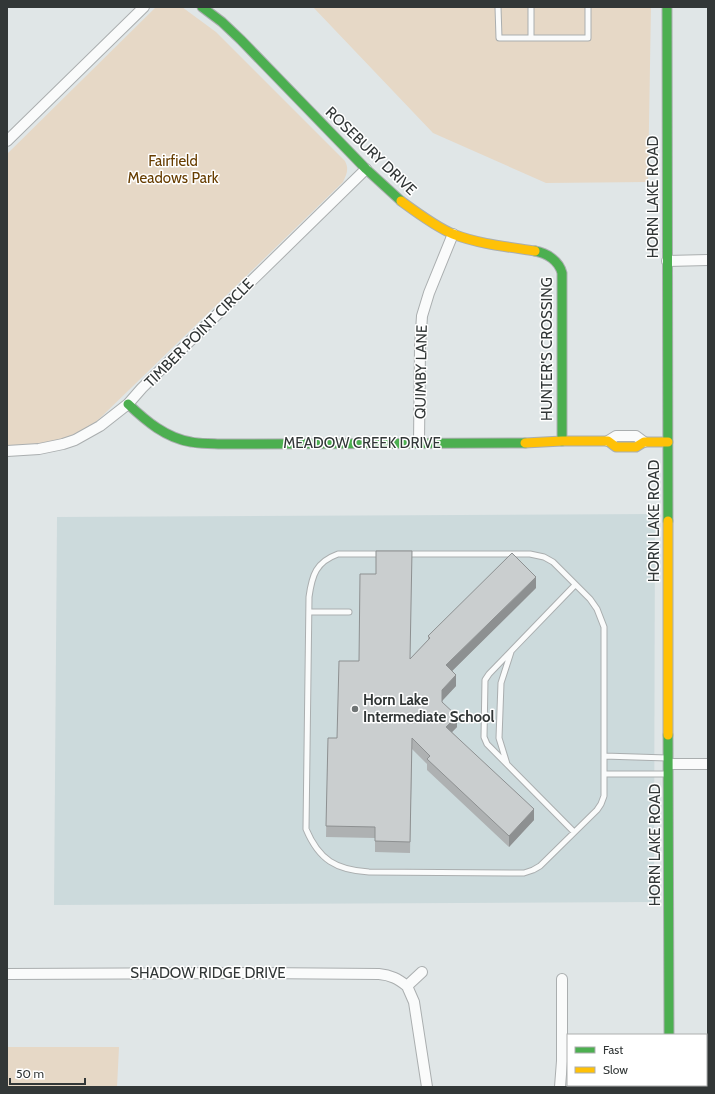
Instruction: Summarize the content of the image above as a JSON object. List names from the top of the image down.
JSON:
{
  "streets": {
    "street": [
      "ROSEBURY DRIVE",
      "HORN LAKE ROAD",
      "TIMBER POINT CIRCLE",
      "HUNTER'S CROSSING",
      "QUIMBY LANE",
      "MEADOW CREEK DRIVE",
      "SHADOW RIDGE DRIVE"
    ]
  },
  "crossings": [
    ["ROSEBURY DRIVE", "TIMBER POINT CIRCLE"],
    ["ROSEBURY DRIVE", "HUNTER'S CROSSING"],
    ["ROSEBURY DRIVE", "QUIMBY LANE"],
    ["HORN LAKE ROAD", "MEADOW CREEK DRIVE"],
    ["TIMBER POINT CIRCLE", "MEADOW CREEK DRIVE"],
    ["HUNTER'S CROSSING", "MEADOW CREEK DRIVE"],
    ["QUIMBY LANE", "MEADOW CREEK DRIVE"]
  ],
  "parks": ["Fairfield Meadows Park"],
  "places": ["Horn Lake Intermediate School"],
  "legend": ["Fast", "Slow"],
  "scale_bar": "50 m"
}
